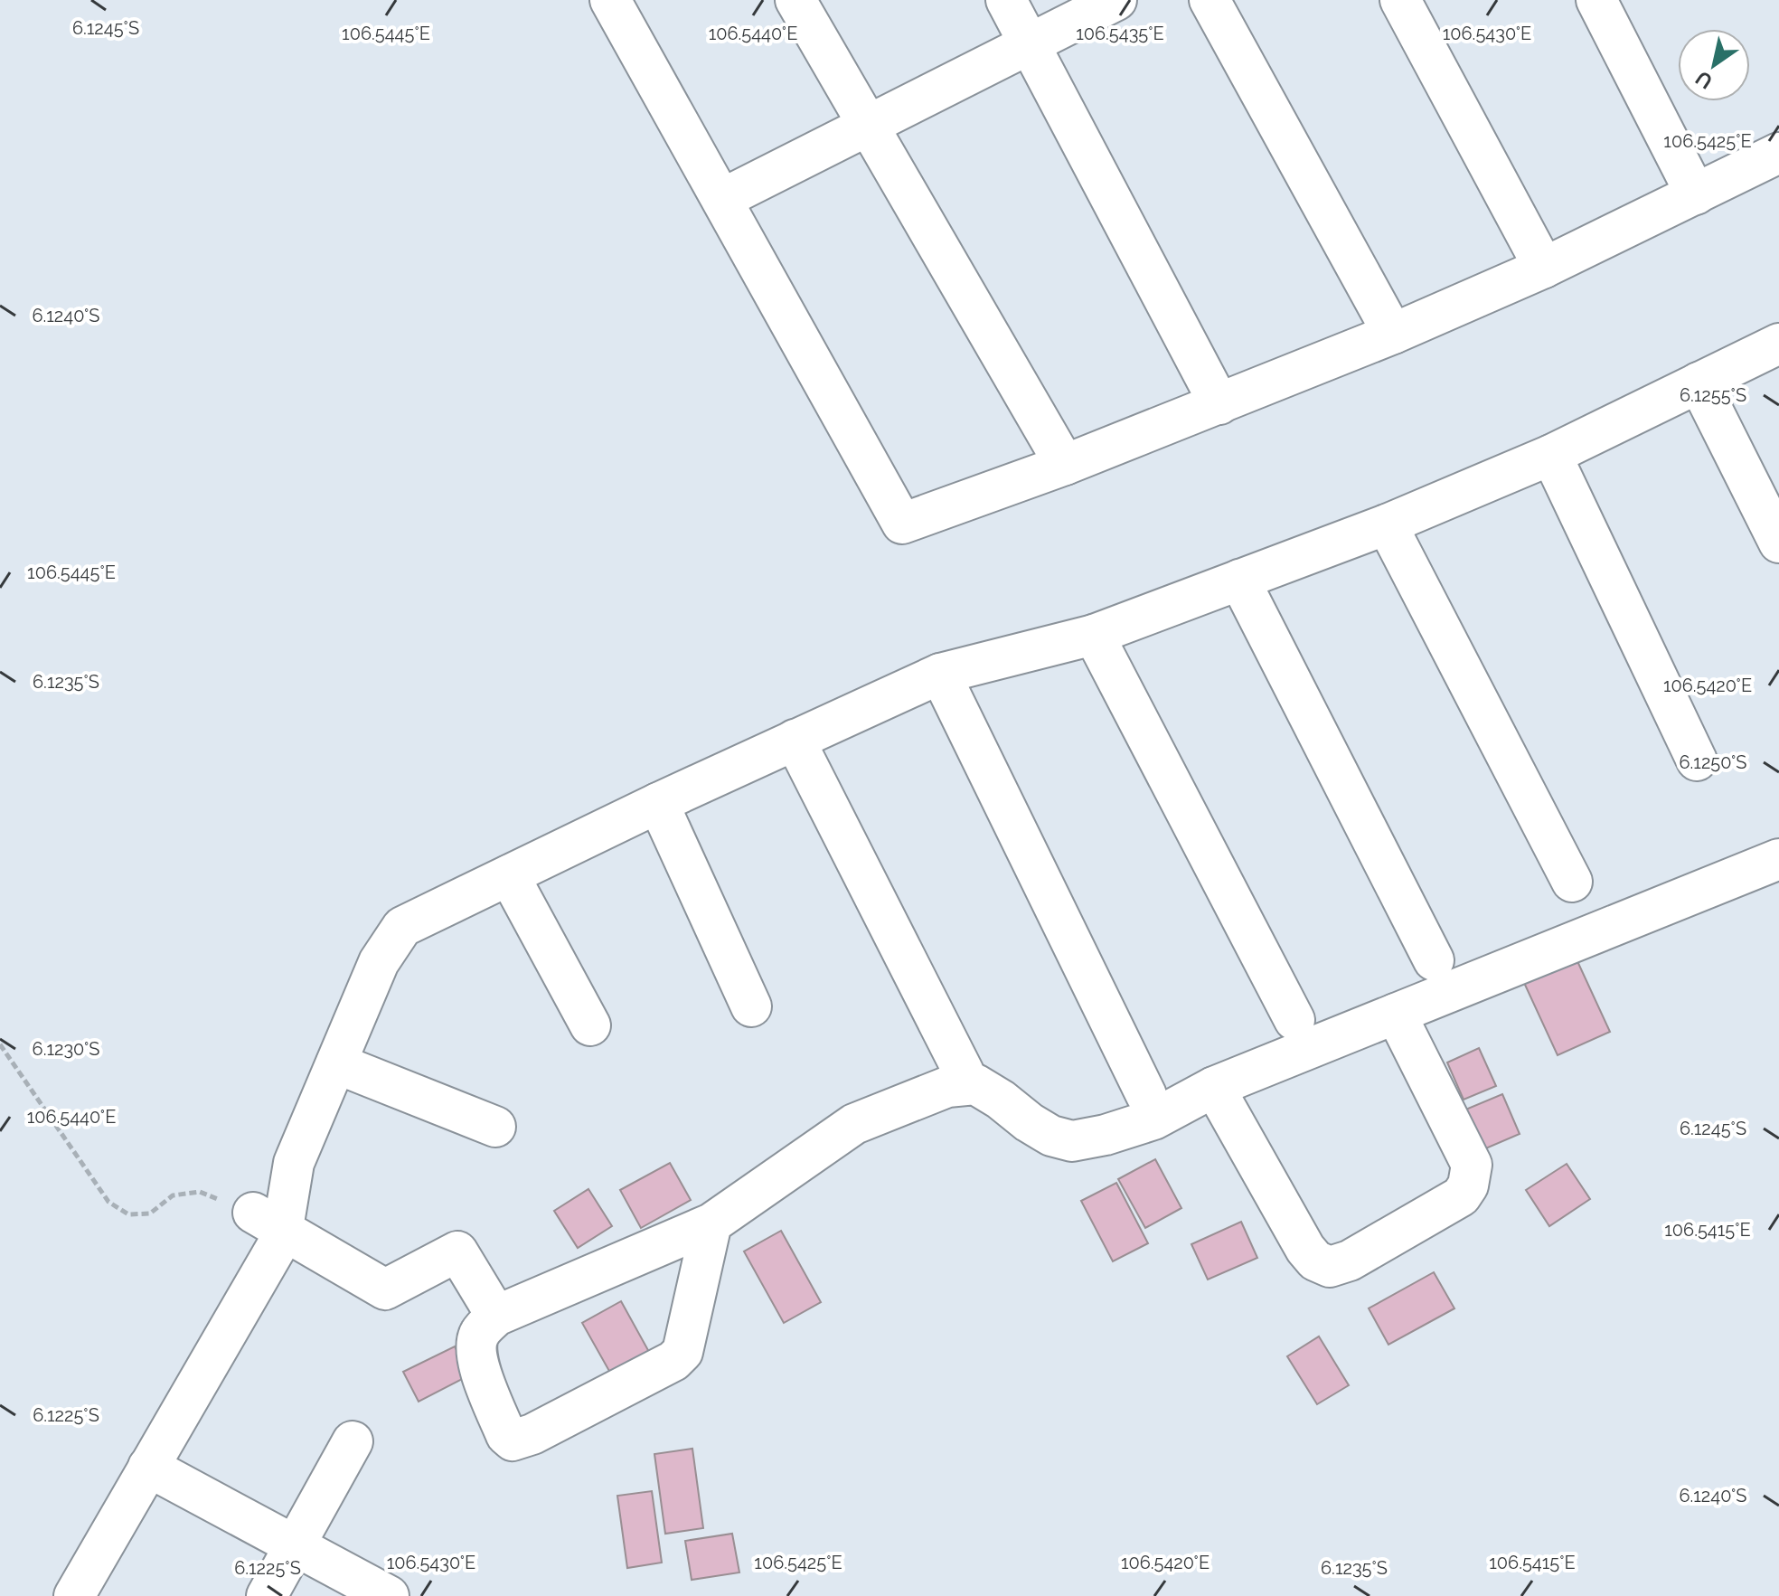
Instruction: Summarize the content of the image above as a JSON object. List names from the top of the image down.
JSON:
{
  "north": "bottom left",
  "coordinates": [
    "6.1245°S",
    "106.5445°E",
    "106.5440°E",
    "106.5435°E",
    "106.5430°E",
    "106.5425°E",
    "6.1240°S",
    "6.1255°S",
    "6.1235°S",
    "106.5420°E",
    "6.1250°S",
    "6.1230°S",
    "106.5415°E",
    "6.1225°S"
  ]
}
